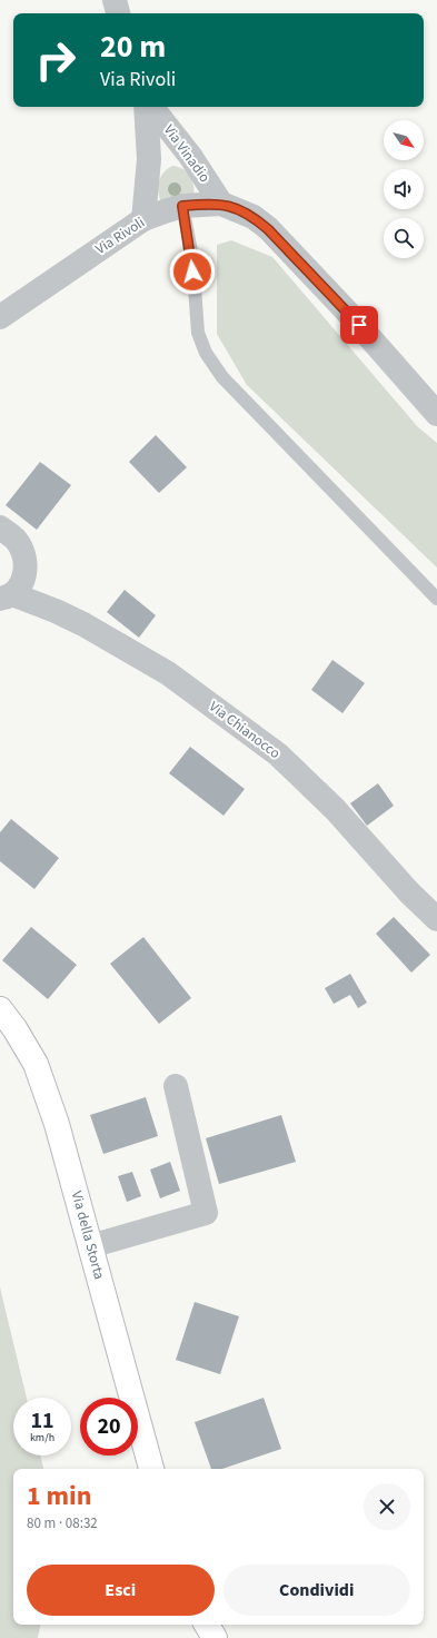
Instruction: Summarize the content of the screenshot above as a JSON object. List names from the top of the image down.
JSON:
{
  "streets": {
    "main road": ["Via della Storta"],
    "street": ["Via Vinadio", "Via Rivoli", "Via Chianocco"]
  },
  "crossings": [
    ["Via Vinadio", "Via Rivoli"]
  ],
  "north": "bottom right",
  "page": {
    "turn": ["20 m", "Via Rivoli"],
    "speed": "11 km/h",
    "limit": "20",
    "heading": ["1 min", "80 m · 08:32"],
    "buttons": ["Esci", "Condividi"]
  }
}
